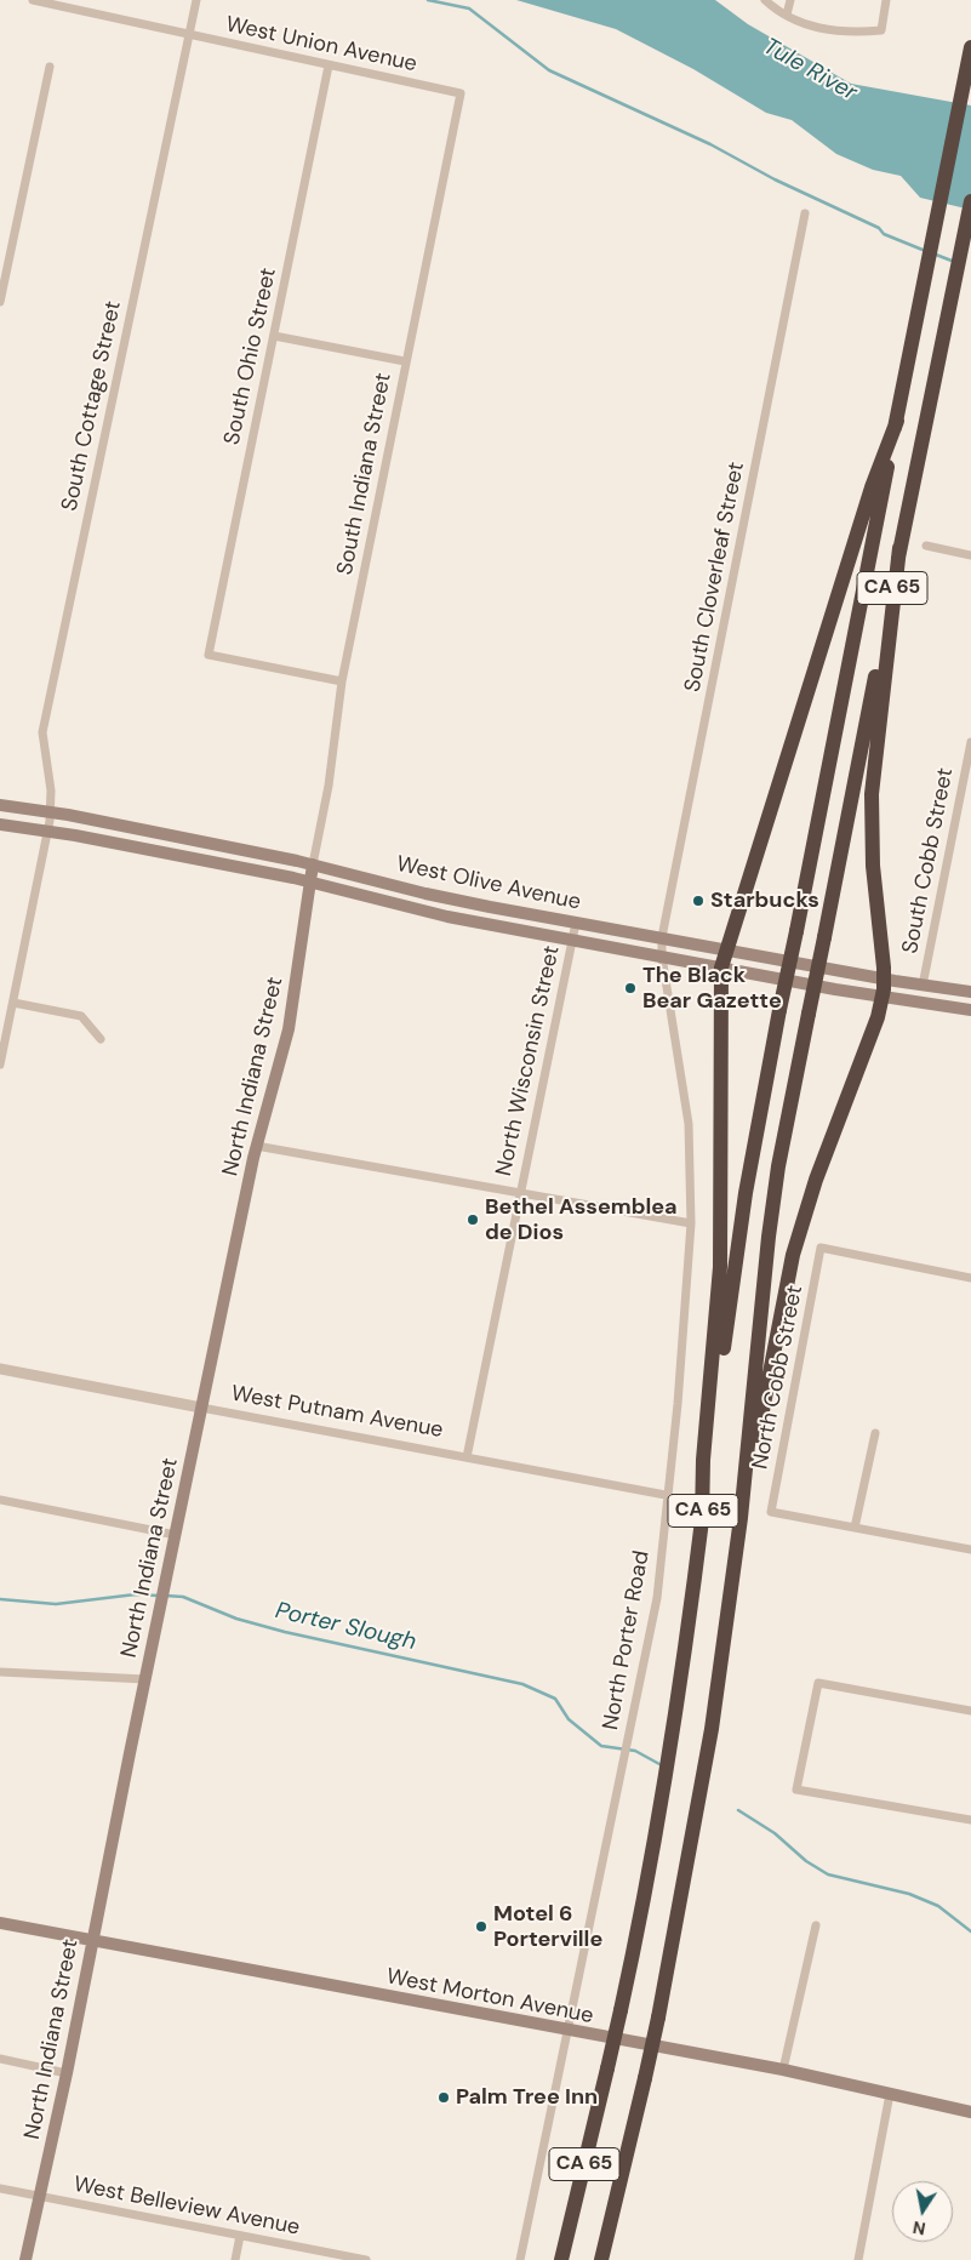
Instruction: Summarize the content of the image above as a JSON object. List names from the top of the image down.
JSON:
{
  "streets": {
    "highway": ["CA 65"],
    "main road": ["West Olive Avenue", "North Indiana Street", "West Morton Avenue"],
    "street": [
      "West Union Avenue",
      "South Ohio Street",
      "South Cottage Street",
      "South Indiana Street",
      "South Cloverleaf Street",
      "South Cobb Street",
      "North Wisconsin Street",
      "North Cobb Street",
      "West Putnam Avenue",
      "North Porter Road",
      "West Belleview Avenue"
    ]
  },
  "crossings": [
    ["West Union Avenue", "South Ohio Street"],
    ["West Union Avenue", "South Cottage Street"],
    ["West Union Avenue", "South Indiana Street"],
    ["South Ohio Street", "South Indiana Street"],
    ["South Cottage Street", "West Olive Avenue"],
    ["South Indiana Street", "West Olive Avenue"],
    ["South Indiana Street", "North Indiana Street"],
    ["South Cloverleaf Street", "West Olive Avenue"],
    ["South Cloverleaf Street", "North Porter Road"],
    ["South Cobb Street", "West Olive Avenue"],
    ["West Olive Avenue", "North Wisconsin Street"],
    ["West Olive Avenue", "North Indiana Street"],
    ["West Olive Avenue", "North Porter Road"],
    ["North Wisconsin Street", "West Putnam Avenue"],
    ["North Indiana Street", "West Putnam Avenue"],
    ["North Indiana Street", "West Morton Avenue"],
    ["North Indiana Street", "West Belleview Avenue"],
    ["West Putnam Avenue", "North Porter Road"],
    ["North Porter Road", "West Morton Avenue"]
  ],
  "water": ["Tule River", "Porter Slough"],
  "places": [
    "Starbucks",
    "The Black Bear Gazette",
    "Bethel Assemblea de Dios",
    "Motel 6 Porterville",
    "Palm Tree Inn"
  ],
  "north": "bottom"
}
